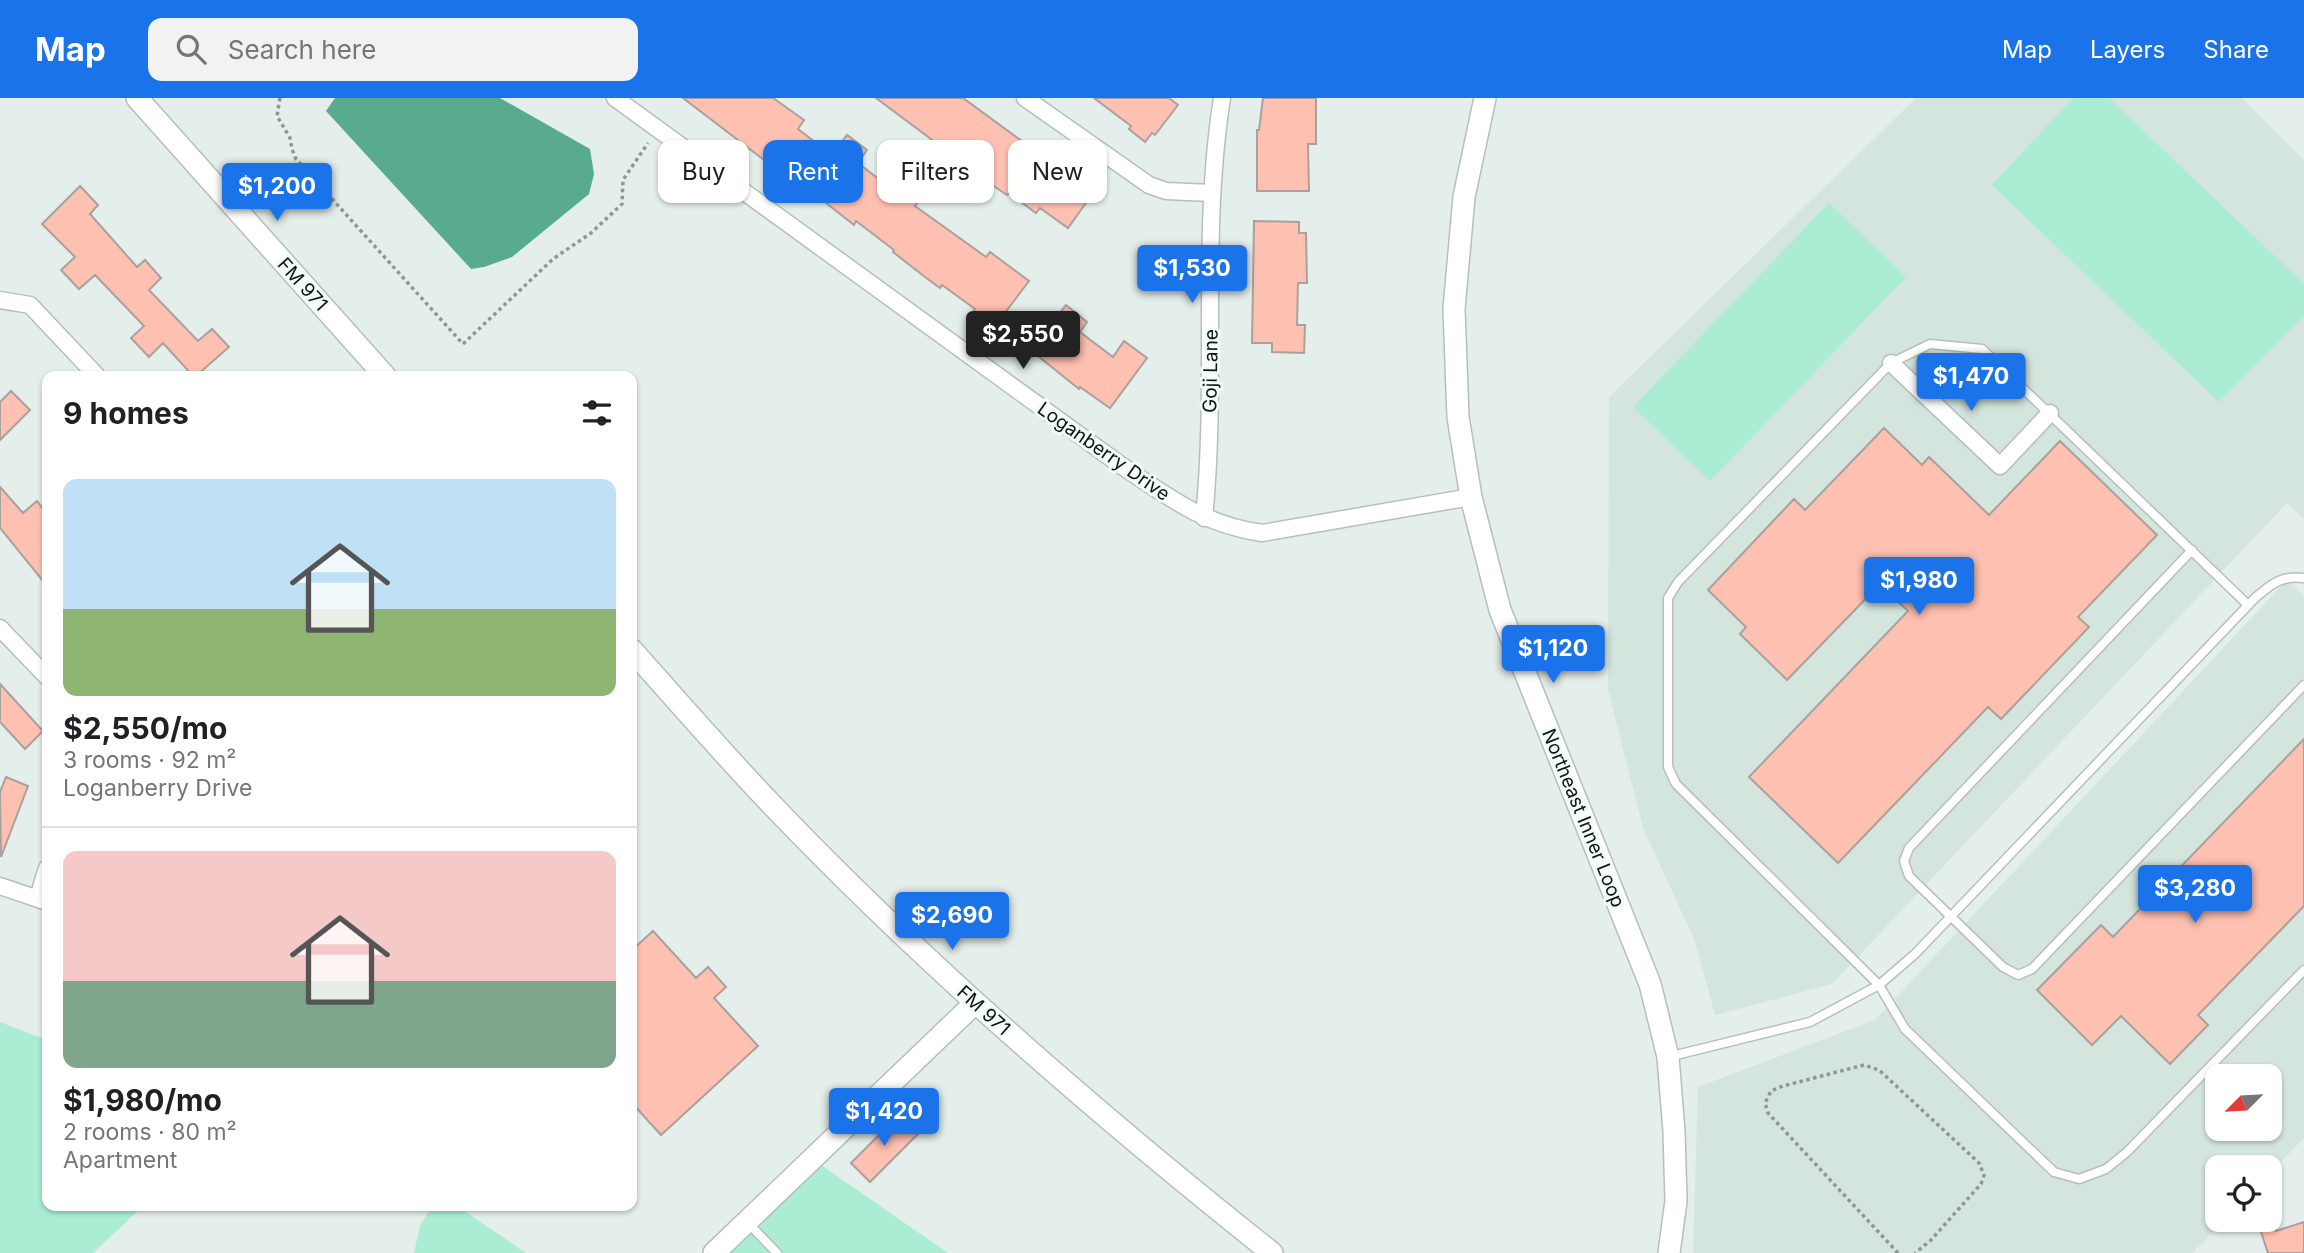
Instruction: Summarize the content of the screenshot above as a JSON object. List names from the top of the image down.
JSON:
{
  "streets": {
    "main road": ["FM 971", "Northeast Inner Loop"],
    "street": ["Goji Lane", "Loganberry Drive"]
  },
  "crossings": [
    ["Goji Lane", "Loganberry Drive"],
    ["Loganberry Drive", "Northeast Inner Loop"]
  ],
  "north": "bottom left",
  "page": {
    "header": "Map",
    "search": "Search here",
    "nav": ["Map", "Layers", "Share"],
    "chip": [
      "Buy",
      "Rent",
      "Filters",
      "New"
    ],
    "price": [
      "$1,200",
      "$1,530",
      "$2,550",
      "$1,470",
      "$1,980",
      "$1,120",
      "$3,280",
      "$2,690",
      "$1,420"
    ],
    "heading": "9 homes",
    "list": [
      {
        "name": "$2,550/mo",
        "note": "3 rooms · 92 m² · Loganberry Drive"
      },
      {
        "name": "$1,980/mo",
        "note": "2 rooms · 80 m² · Apartment"
      }
    ]
  }
}
